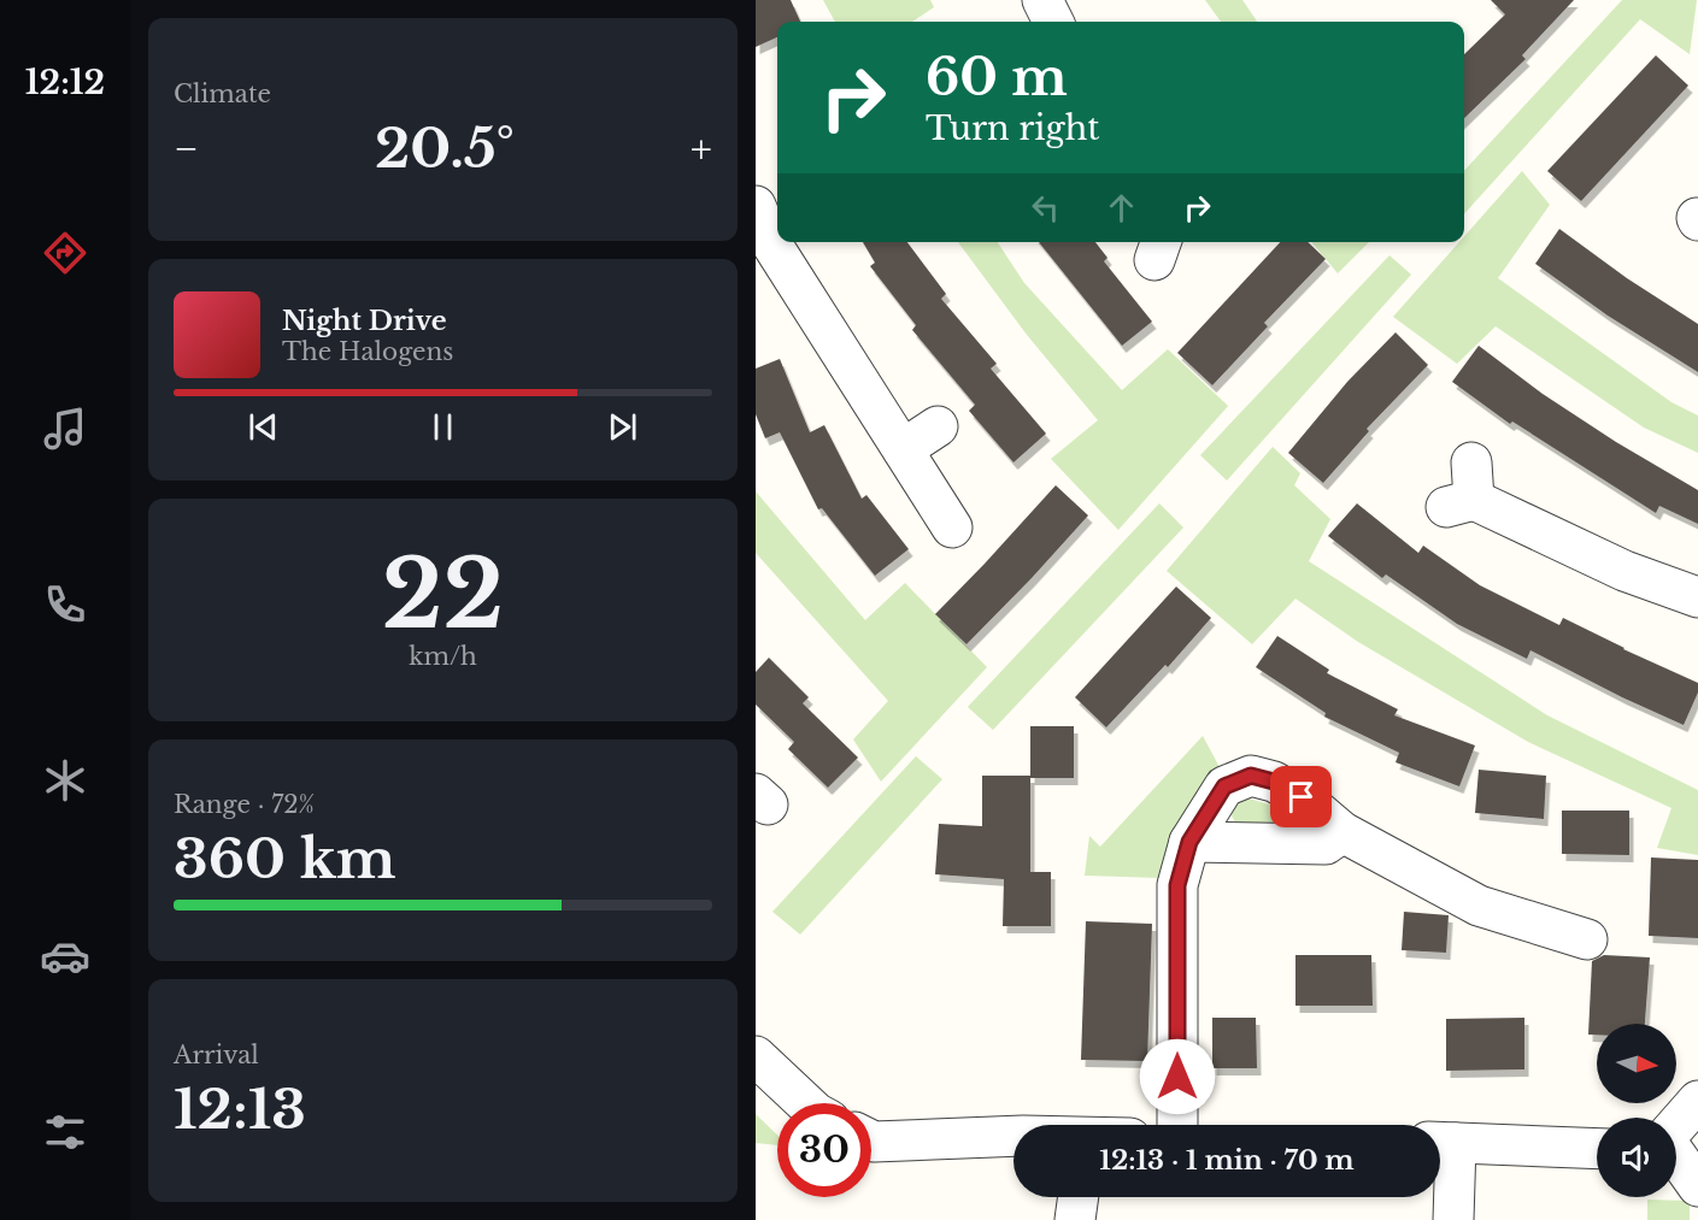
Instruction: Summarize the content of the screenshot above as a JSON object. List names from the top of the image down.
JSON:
{
  "north": "right",
  "page": {
    "tabs": "12:12",
    "tile": [
      "Climate",
      ["22", "km/h"],
      ["Range · 72%", "360 km"],
      ["Arrival", "12:13"]
    ],
    "turn": ["60 m", "Turn right"],
    "heat": ["−", "20.5°", "+"],
    "song": ["Night Drive", "The Halogens"],
    "limit": "30",
    "trip": "12:13 · 1 min · 70 m"
  }
}
